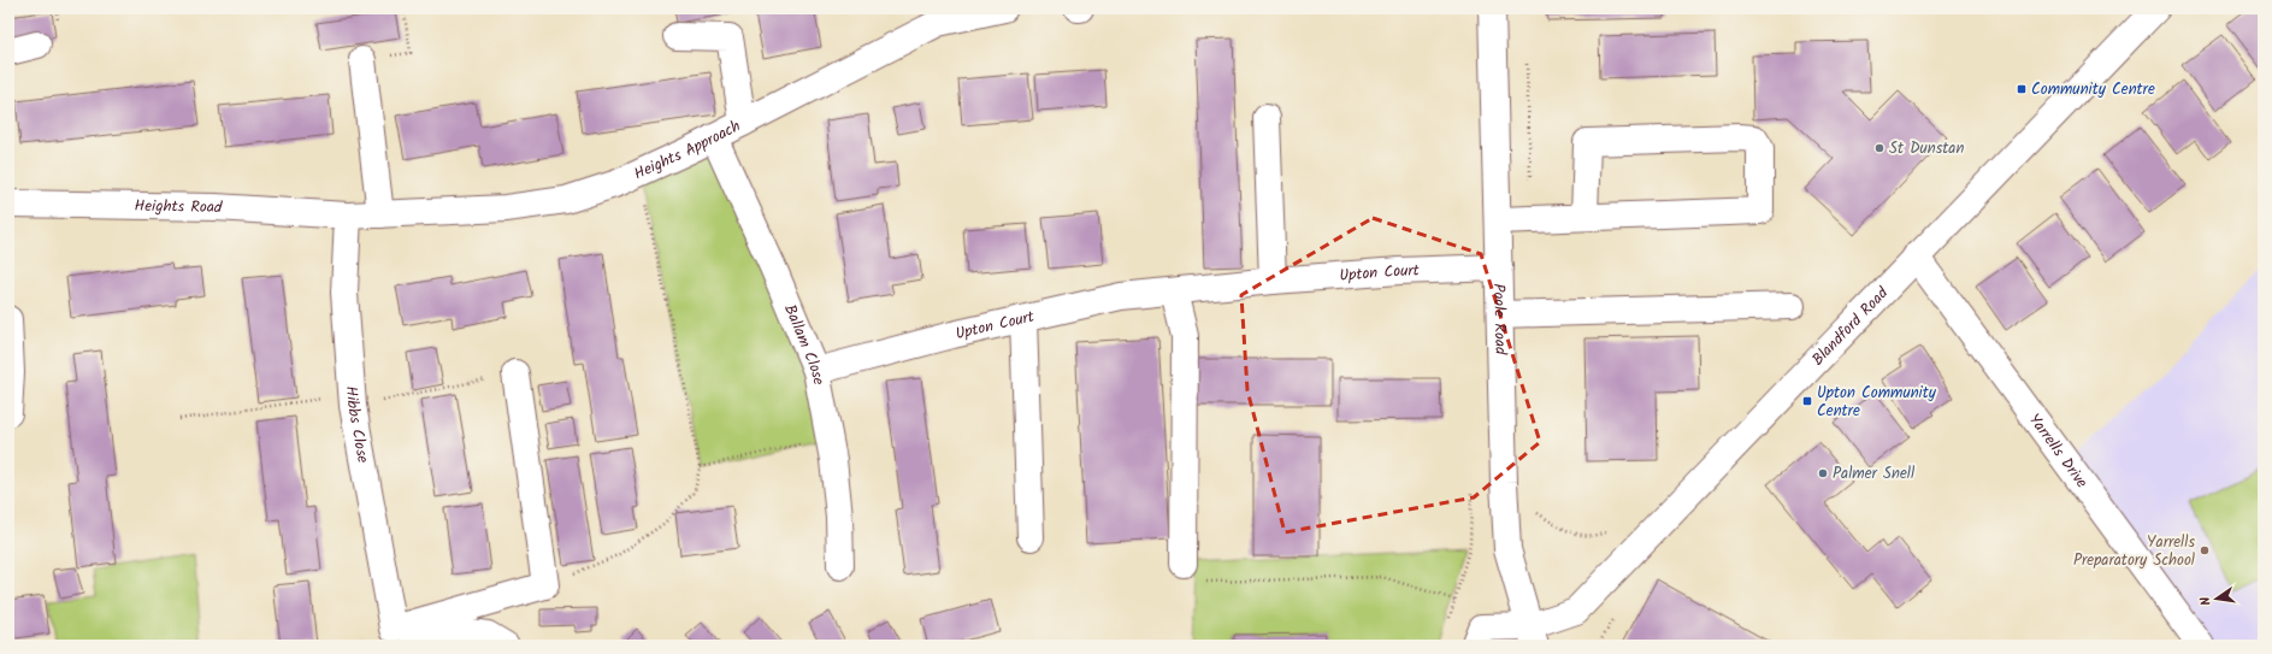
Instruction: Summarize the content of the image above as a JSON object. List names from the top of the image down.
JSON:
{
  "streets": {
    "street": [
      "Heights Approach",
      "Heights Road",
      "Upton Court",
      "Poole Road",
      "Blandford Road",
      "Ballam Close",
      "Hibbs Close",
      "Yarrells Drive"
    ]
  },
  "crossings": [
    ["Heights Approach", "Heights Road"],
    ["Heights Approach", "Ballam Close"],
    ["Heights Approach", "Hibbs Close"],
    ["Heights Road", "Hibbs Close"],
    ["Upton Court", "Poole Road"],
    ["Upton Court", "Ballam Close"],
    ["Poole Road", "Blandford Road"],
    ["Blandford Road", "Yarrells Drive"]
  ],
  "places": {
    "transit": ["Community Centre", "Upton Community Centre"],
    "other": ["St Dunstan", "Palmer Snell", "Yarrells Preparatory School"]
  },
  "north": "left"
}
